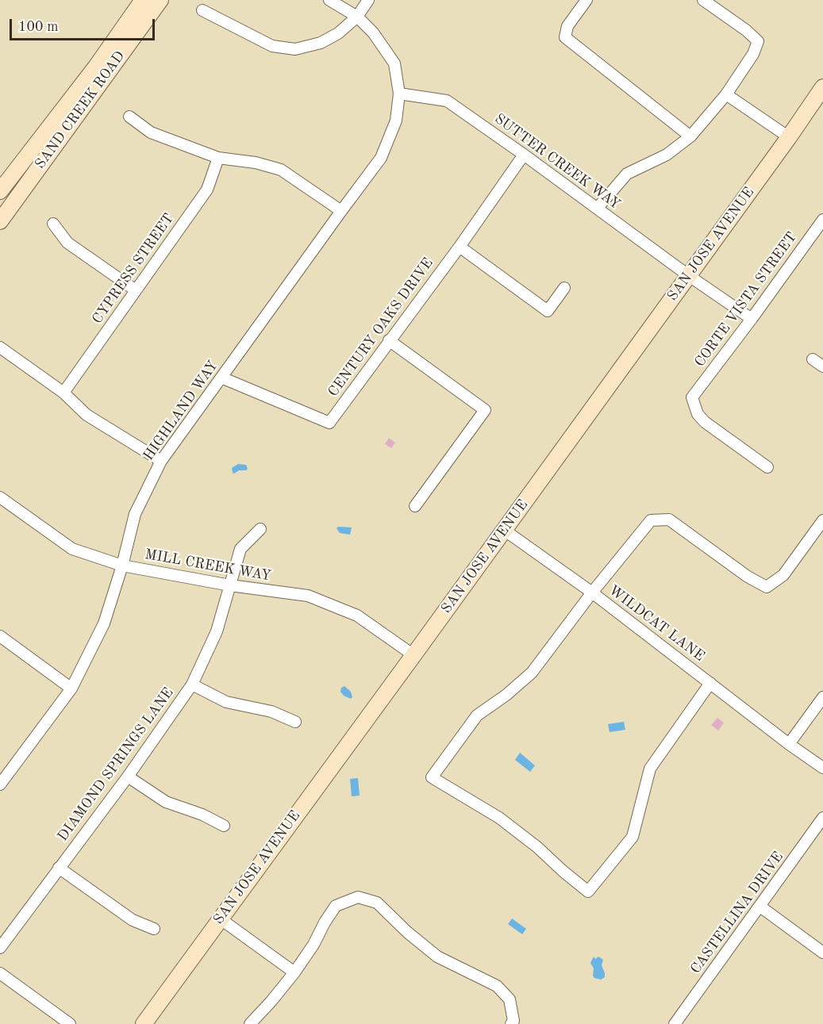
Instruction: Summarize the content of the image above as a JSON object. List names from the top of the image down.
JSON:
{
  "streets": {
    "street": [
      "SAND CREEK ROAD",
      "SUTTER CREEK WAY",
      "SAN JOSE AVENUE",
      "CYPRESS STREET",
      "CORTE VISTA STREET",
      "CENTURY OAKS DRIVE",
      "HIGHLAND WAY",
      "MILL CREEK WAY",
      "WILDCAT LANE",
      "DIAMOND SPRINGS LANE",
      "CASTELLINA DRIVE"
    ]
  },
  "crossings": [
    ["SUTTER CREEK WAY", "SAN JOSE AVENUE"],
    ["SUTTER CREEK WAY", "CORTE VISTA STREET"],
    ["SUTTER CREEK WAY", "CENTURY OAKS DRIVE"],
    ["SUTTER CREEK WAY", "HIGHLAND WAY"],
    ["SAN JOSE AVENUE", "MILL CREEK WAY"],
    ["SAN JOSE AVENUE", "WILDCAT LANE"],
    ["CENTURY OAKS DRIVE", "HIGHLAND WAY"],
    ["HIGHLAND WAY", "MILL CREEK WAY"],
    ["MILL CREEK WAY", "DIAMOND SPRINGS LANE"]
  ],
  "scale_bar": "100 m"
}
